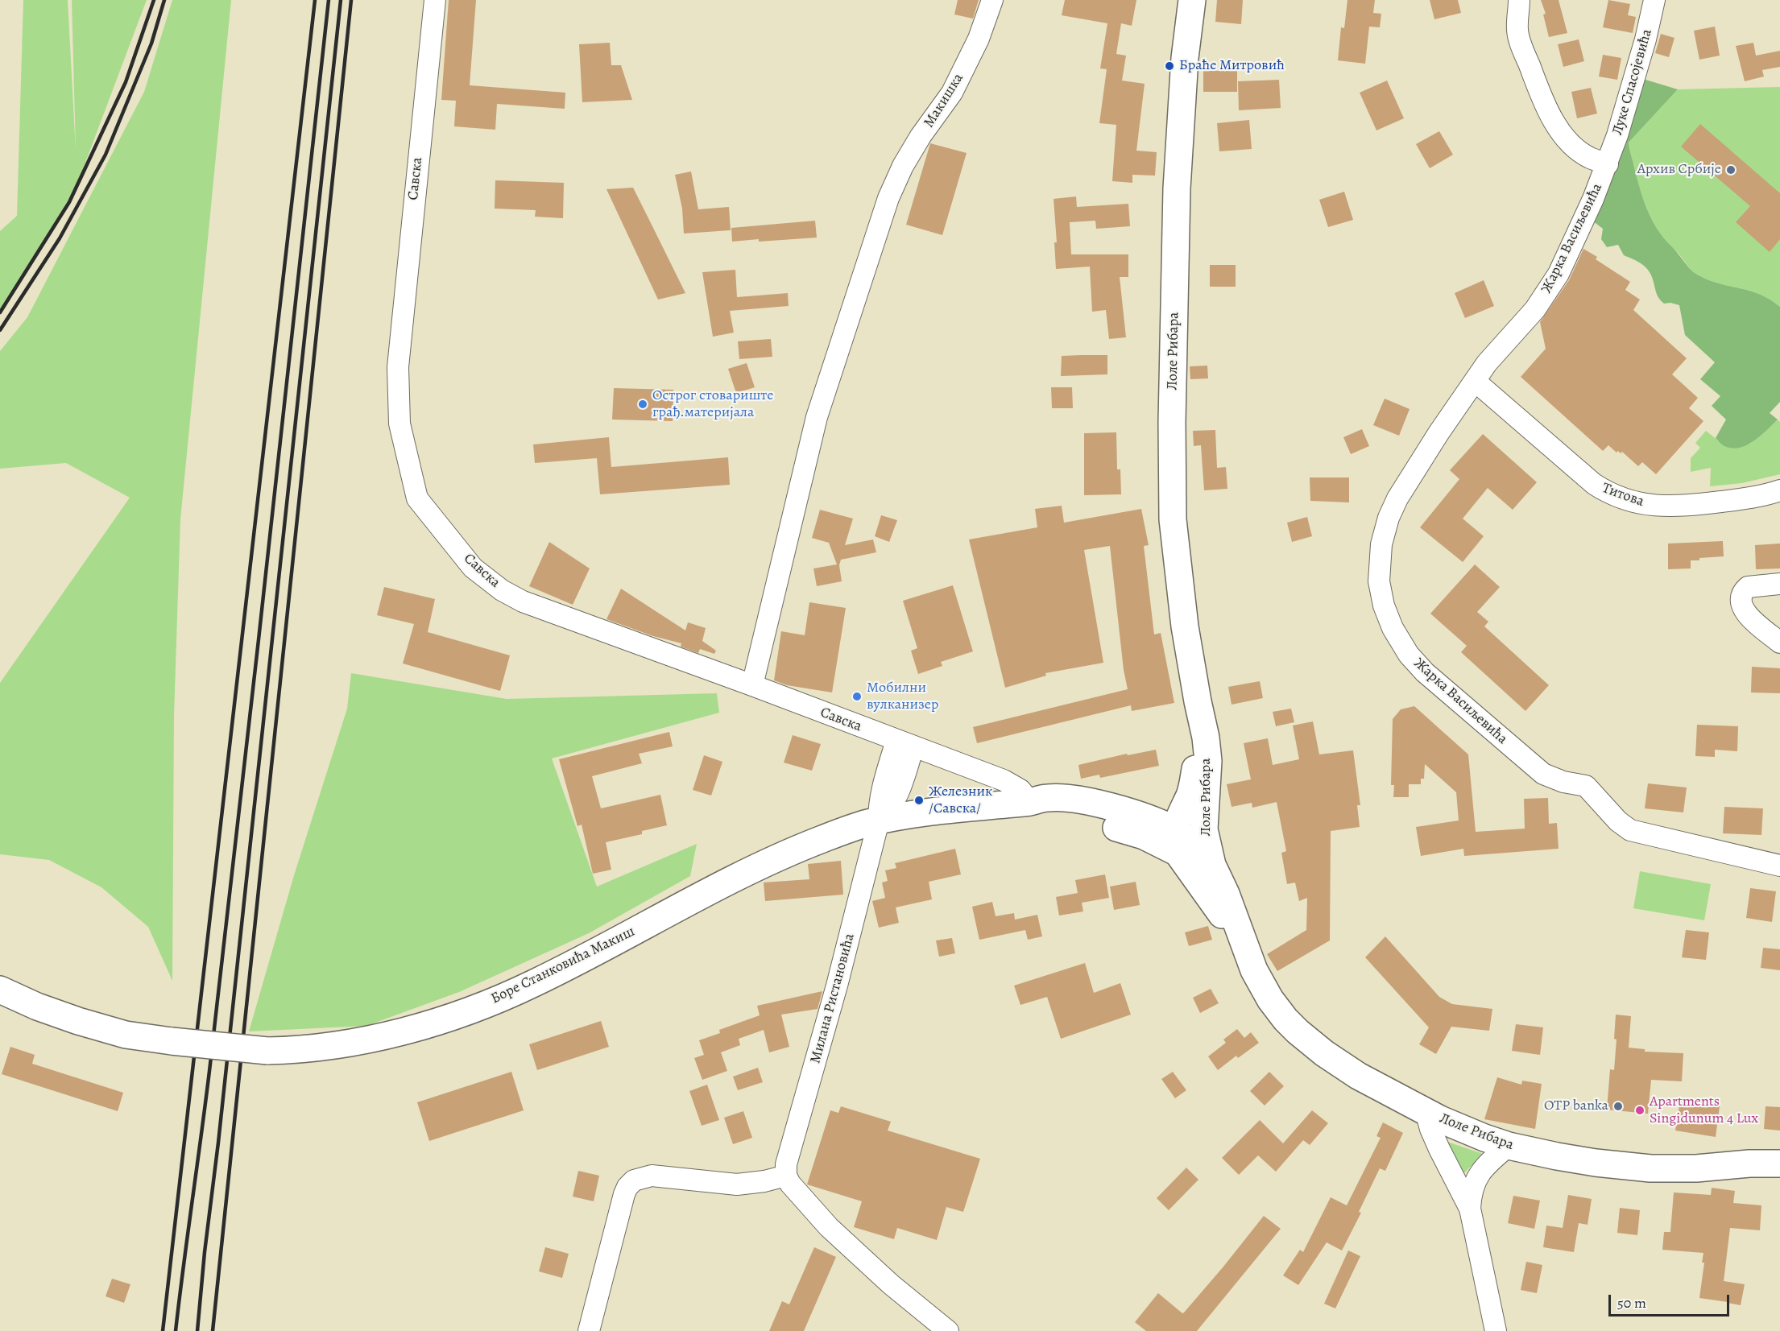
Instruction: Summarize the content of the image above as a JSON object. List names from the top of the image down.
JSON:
{
  "streets": {
    "main road": ["Савска", "Лоле Рибара", "Боре Станковића Макиш"],
    "street": [
      "Луке Спасојевића",
      "Макишка",
      "Жарка Васиљевића",
      "Титова",
      "Милана Ристановића"
    ]
  },
  "crossings": [
    ["Луке Спасојевића", "Жарка Васиљевића"],
    ["Макишка", "Савска"],
    ["Савска", "Лоле Рибара"],
    ["Савска", "Боре Станковића Макиш"],
    ["Савска", "Милана Ристановића"],
    ["Жарка Васиљевића", "Титова"],
    ["Боре Станковића Макиш", "Милана Ристановића"]
  ],
  "places": [
    "Браће Митровић",
    "Архив Србије",
    "Острог стовариште грађ.материјала",
    "Мобилни вулканизер",
    "Железник /Савска/",
    "OTP banka",
    "Apartments Singidunum 4 Lux"
  ],
  "scale_bar": "50 m"
}
